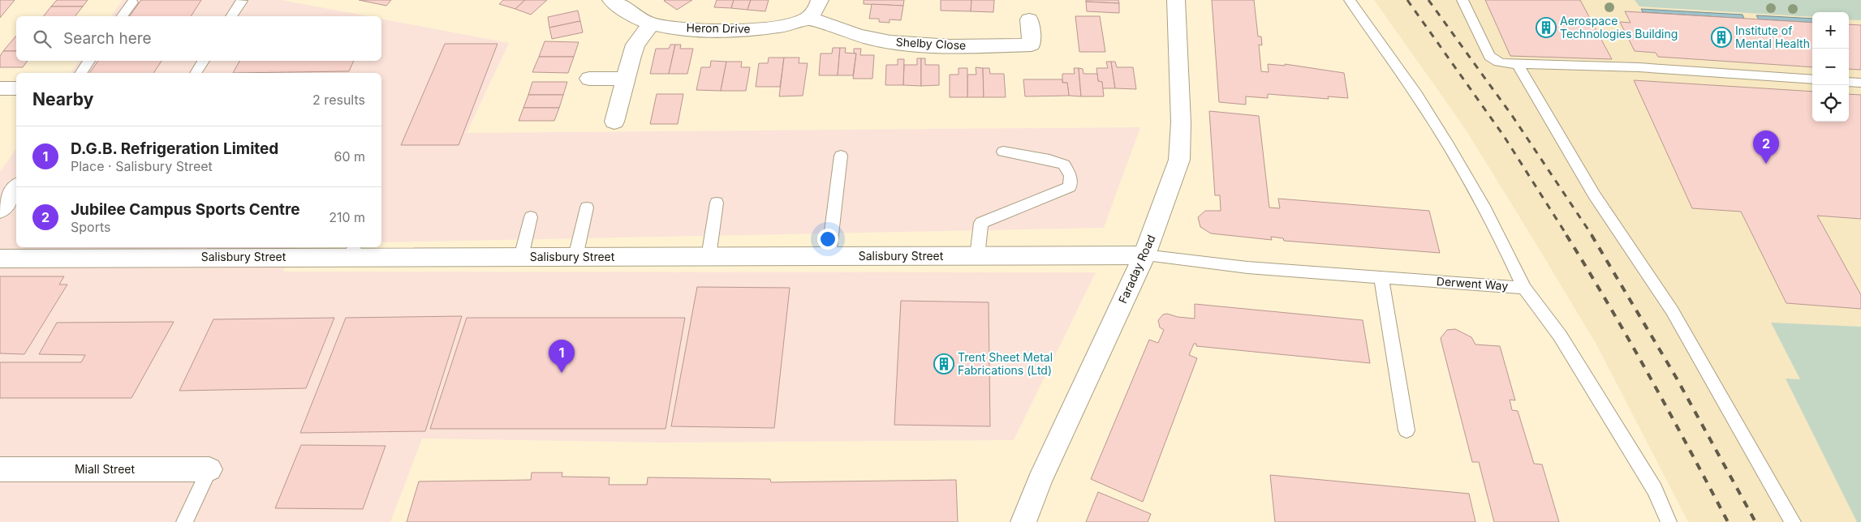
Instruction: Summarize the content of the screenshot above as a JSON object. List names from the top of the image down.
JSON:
{
  "streets": {
    "street": [
      "Heron Drive",
      "Shelby Close",
      "Salisbury Street",
      "Faraday Road",
      "Miall Street"
    ],
    "lane": ["Derwent Way"]
  },
  "crossings": [
    ["Heron Drive", "Shelby Close"],
    ["Salisbury Street", "Faraday Road"],
    ["Salisbury Street", "Derwent Way"],
    ["Faraday Road", "Derwent Way"]
  ],
  "places": {
    "building": ["Aerospace Technologies Building", "Institute of Mental Health", "Trent Sheet Metal Fabrications (Ltd)"]
  },
  "page": {
    "map_buttons": ["+", "−"],
    "search": "Search here",
    "heading": ["Nearby", "2 results"],
    "list": [
      {
        "mark": "1",
        "name": "D.G.B. Refrigeration Limited",
        "note": "Place · Salisbury Street",
        "value": "60 m"
      },
      {
        "mark": "2",
        "name": "Jubilee Campus Sports Centre",
        "note": "Sports",
        "value": "210 m"
      }
    ],
    "pins": ["2", "1"]
  }
}
